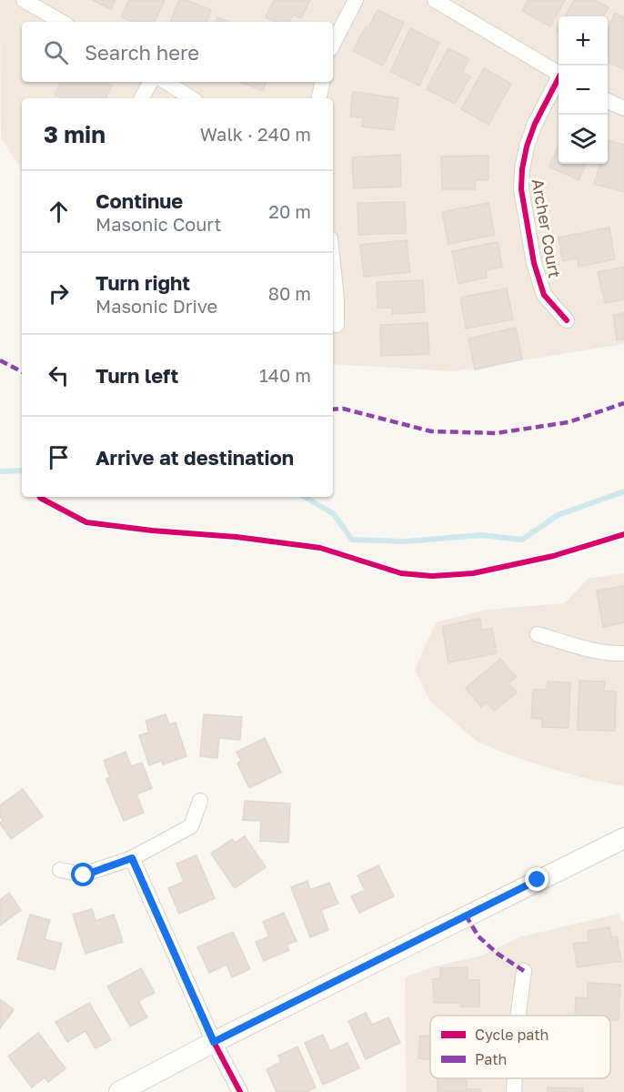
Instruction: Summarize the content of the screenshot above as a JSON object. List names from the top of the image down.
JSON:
{
  "streets": {
    "street": ["Archer Court"]
  },
  "legend": ["Cycle path", "Path"],
  "page": {
    "map_buttons": ["+", "−"],
    "search": "Search here",
    "heading": ["3 min", "Walk · 240 m"],
    "list": [
      ["Continue", "Masonic Court", "20 m"],
      ["Turn right", "Masonic Drive", "80 m"],
      ["Turn left", "140 m"],
      "Arrive at destination"
    ]
  }
}
